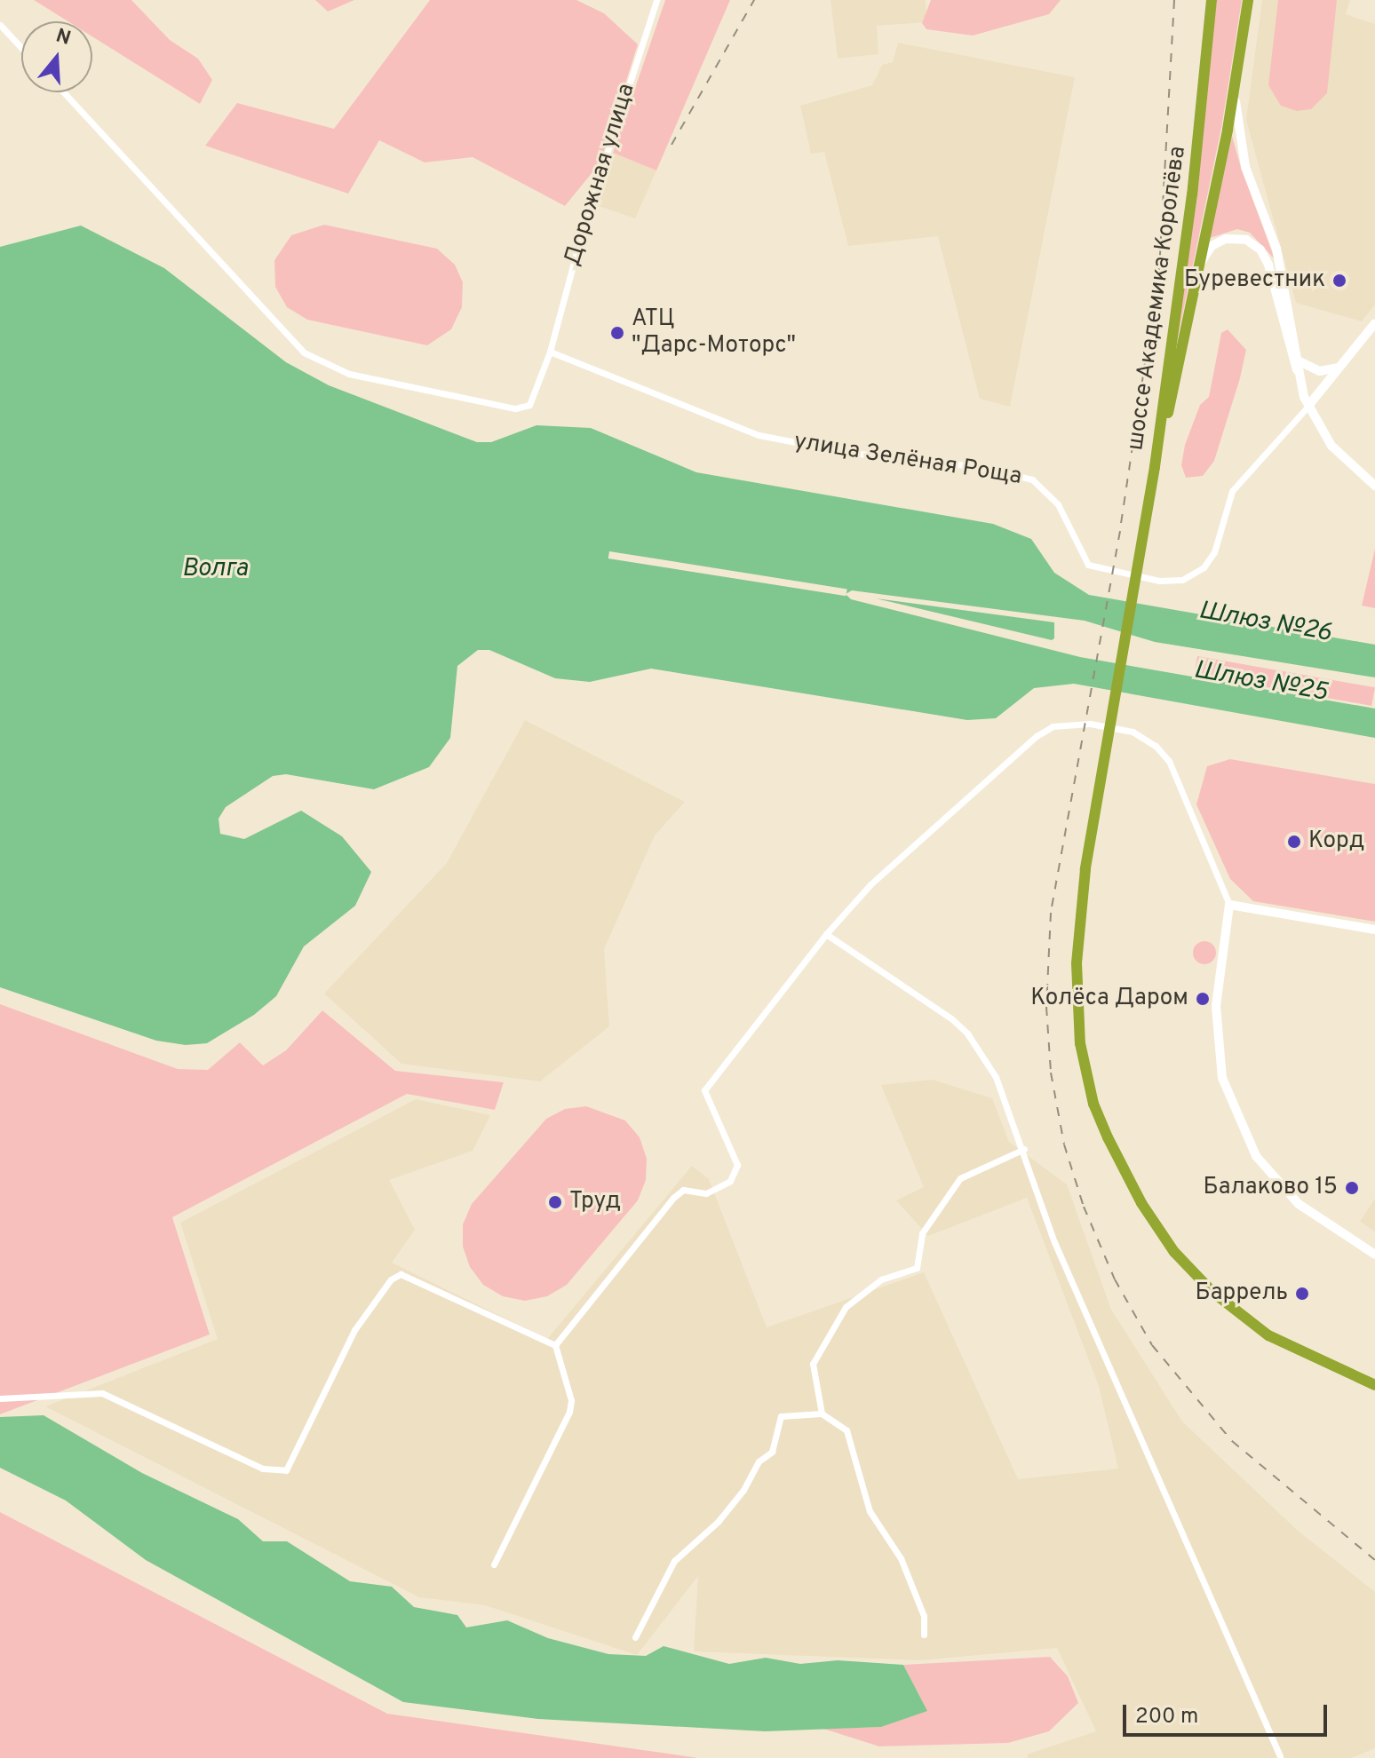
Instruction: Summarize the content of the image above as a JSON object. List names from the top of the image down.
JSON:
{
  "streets": {
    "highway": ["шоссе Академика Королёва"],
    "street": ["Дорожная улица", "улица Зелёная Роща"]
  },
  "crossings": [
    ["Дорожная улица", "улица Зелёная Роща"]
  ],
  "water": ["Волга", "Шлюз №26", "Шлюз №25"],
  "places": [
    "Буревестник",
    "АТЦ \"Дарс-Моторс\"",
    "Корд",
    "Колёса Даром",
    "Балаково 15",
    "Труд",
    "Баррель"
  ],
  "scale_bar": "200 m",
  "north": "top"
}
